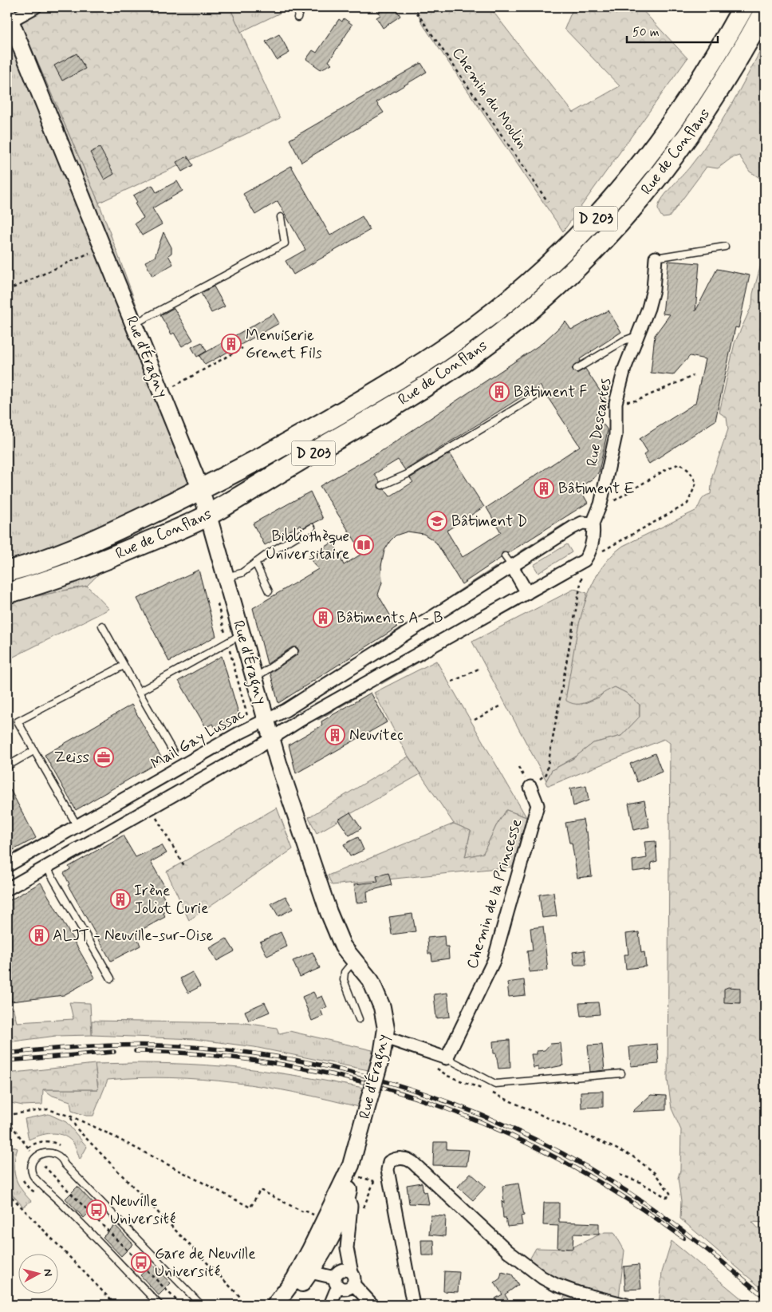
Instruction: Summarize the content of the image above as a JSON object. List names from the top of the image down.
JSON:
{
  "streets": {
    "main road": ["Rue de Conflans", "D 203"],
    "street": [
      "Rue d'Éragny",
      "Rue Descartes",
      "Mail Gay Lussac",
      "Chemin de la Princesse"
    ],
    "path": ["Chemin du Moulin"]
  },
  "crossings": [
    ["Rue de Conflans", "Rue d'Éragny"],
    ["Rue d'Éragny", "Mail Gay Lussac"],
    ["Rue Descartes", "Mail Gay Lussac"]
  ],
  "places": {
    "building": [
      "Menuiserie Grenet Fils",
      "Bâtiment F",
      "Bâtiment E",
      "Bâtiments A - B",
      "Neuvitec",
      "Irène Joliot Curie",
      "ALJT - Neuville-sur-Oise"
    ],
    "school or university": ["Bâtiment D"],
    "library": ["Bibliothèque Universitaire"],
    "office": ["Zeiss"],
    "bus stop": ["Neuville Université", "Gare de Neuville Université"]
  },
  "scale_bar": "50 m",
  "north": "right"
}
